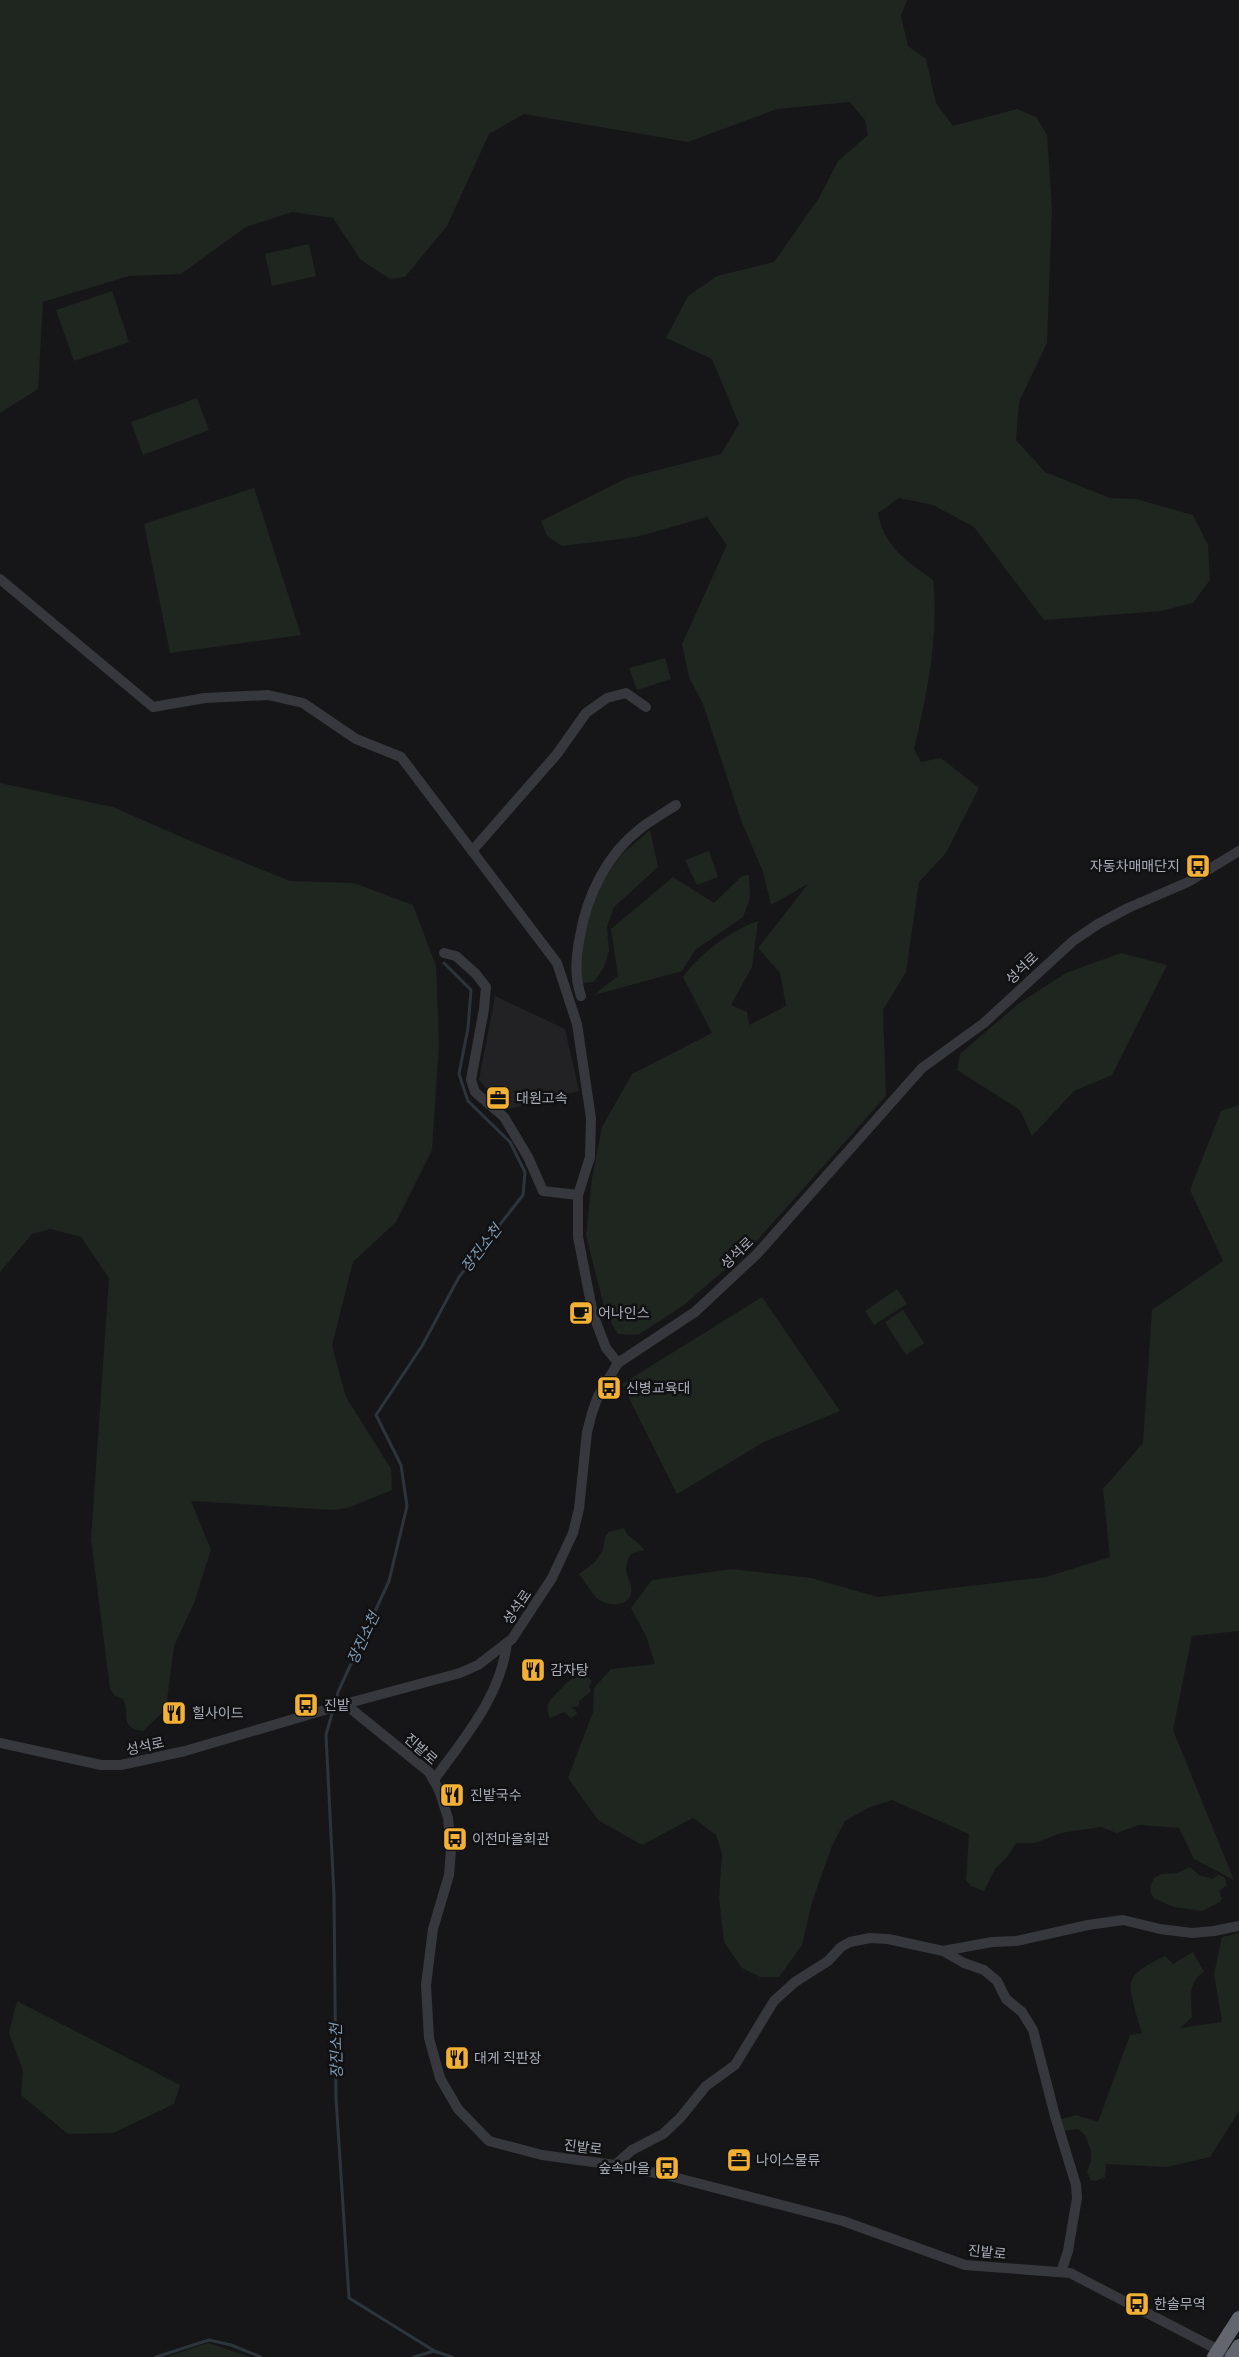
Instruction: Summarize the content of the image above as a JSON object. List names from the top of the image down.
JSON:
{
  "streets": {
    "street": ["성석로", "진밭로"]
  },
  "crossings": [
    ["성석로", "진밭로"]
  ],
  "water": ["장진소천"],
  "places": {
    "bus stop": [
      "자동차매매단지",
      "신병교육대",
      "진밭",
      "이전마을회관",
      "숲속마을",
      "한솔무역"
    ],
    "office": ["대원고속", "나이스물류"],
    "cafe": ["어나인스"],
    "restaurant": [
      "감자탕",
      "힐사이드",
      "진밭국수",
      "대게 직판장"
    ]
  }
}
